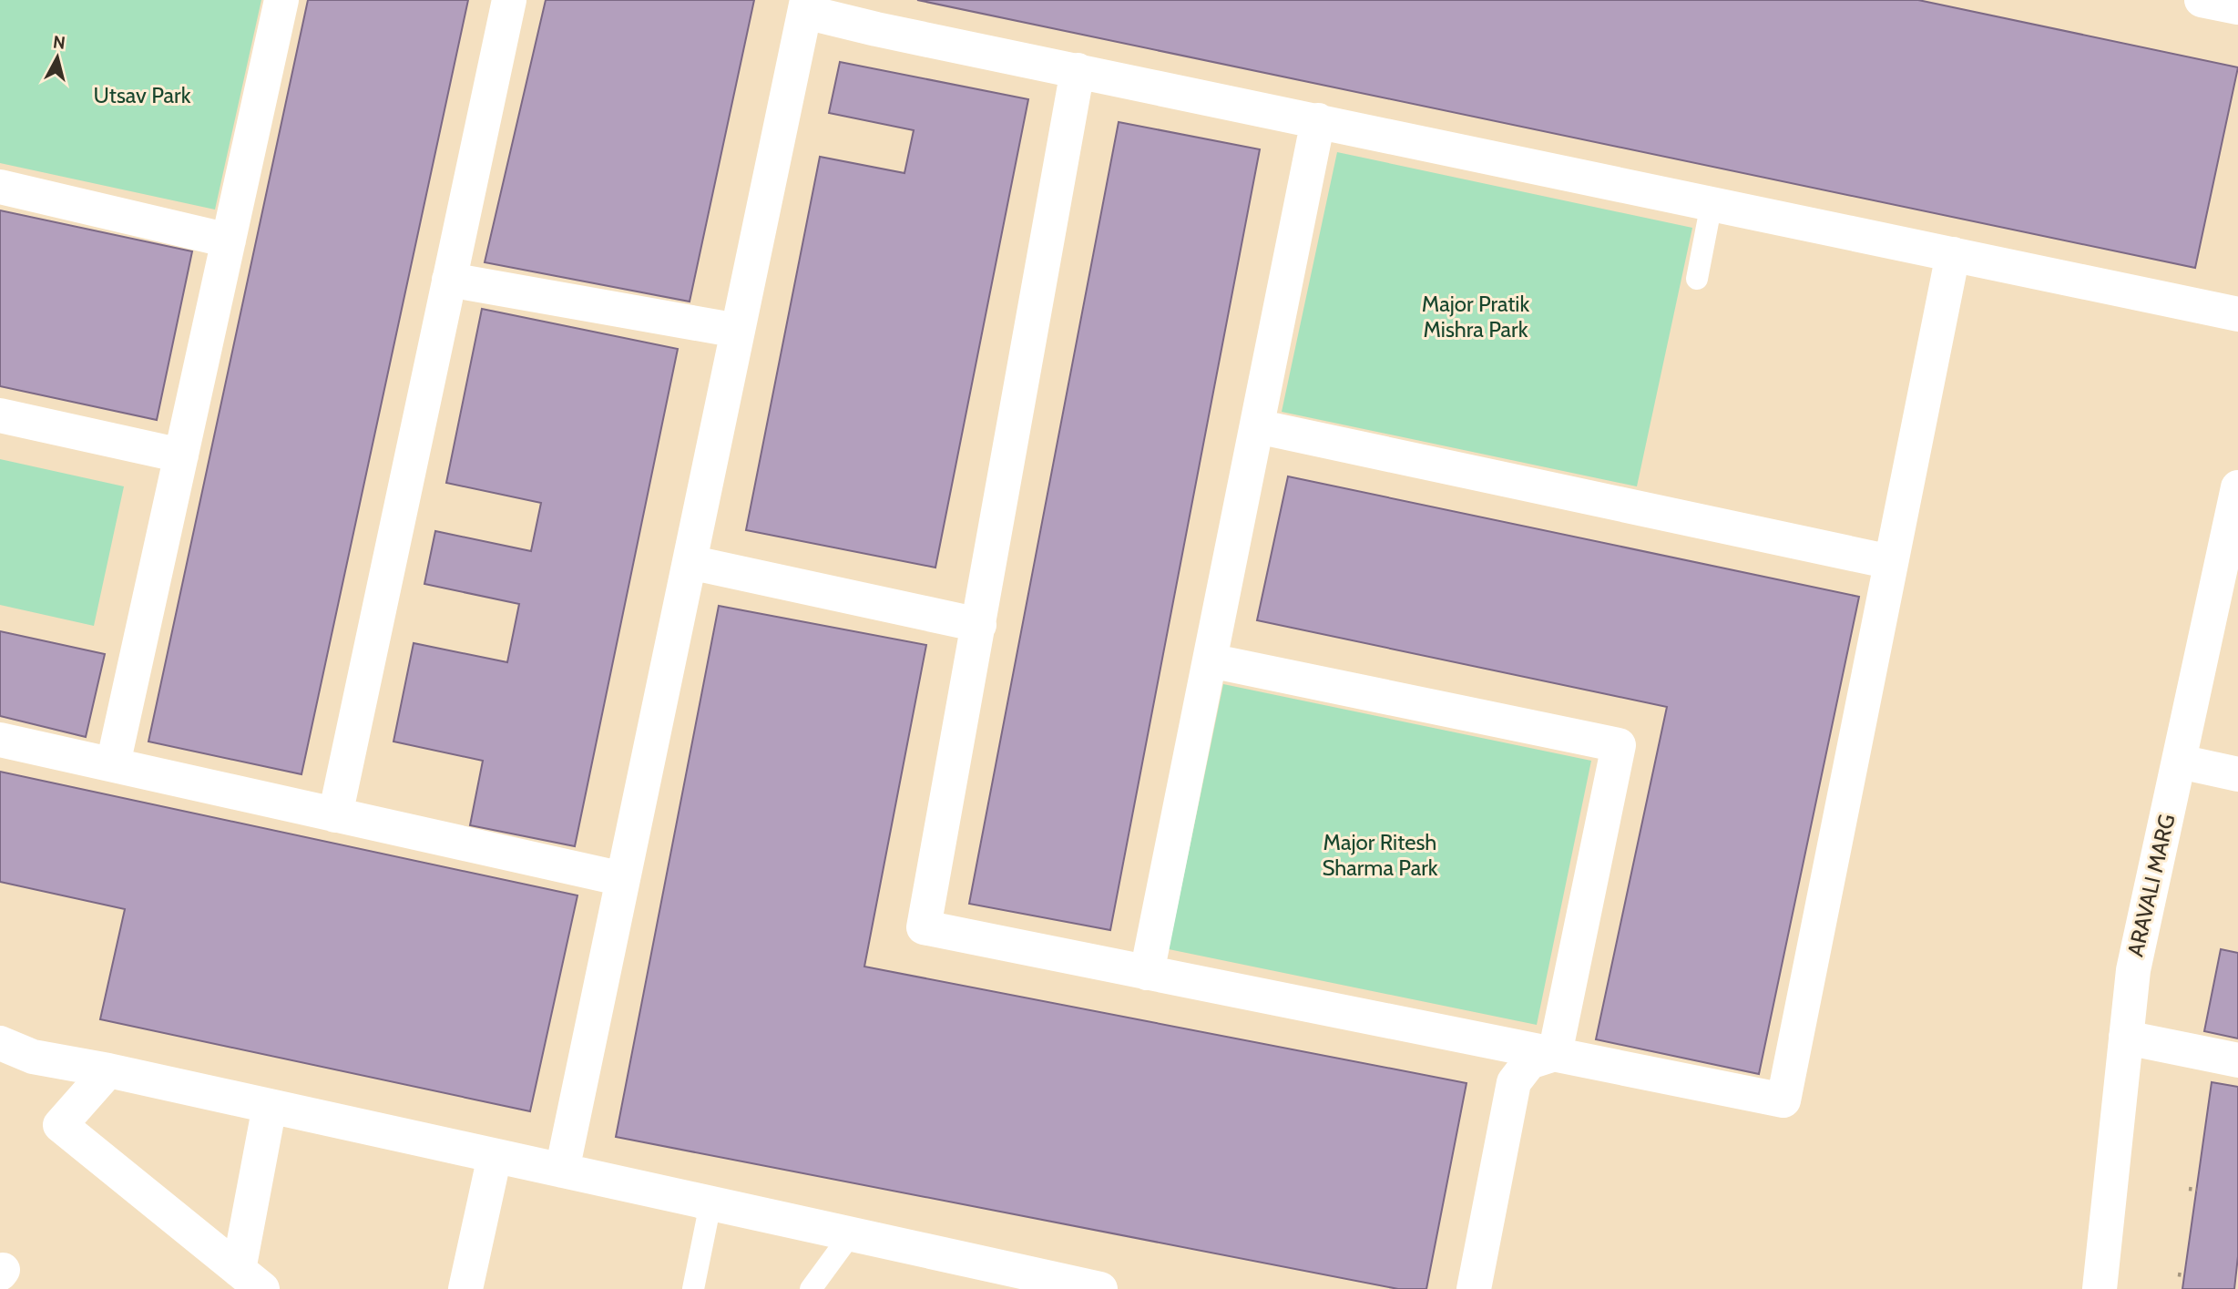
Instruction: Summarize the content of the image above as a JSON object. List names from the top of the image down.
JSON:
{
  "streets": {
    "street": ["ARAVALI MARG"]
  },
  "parks": ["Utsav Park", "Major Pratik Mishra Park", "Major Ritesh Sharma Park"],
  "north": "top"
}
